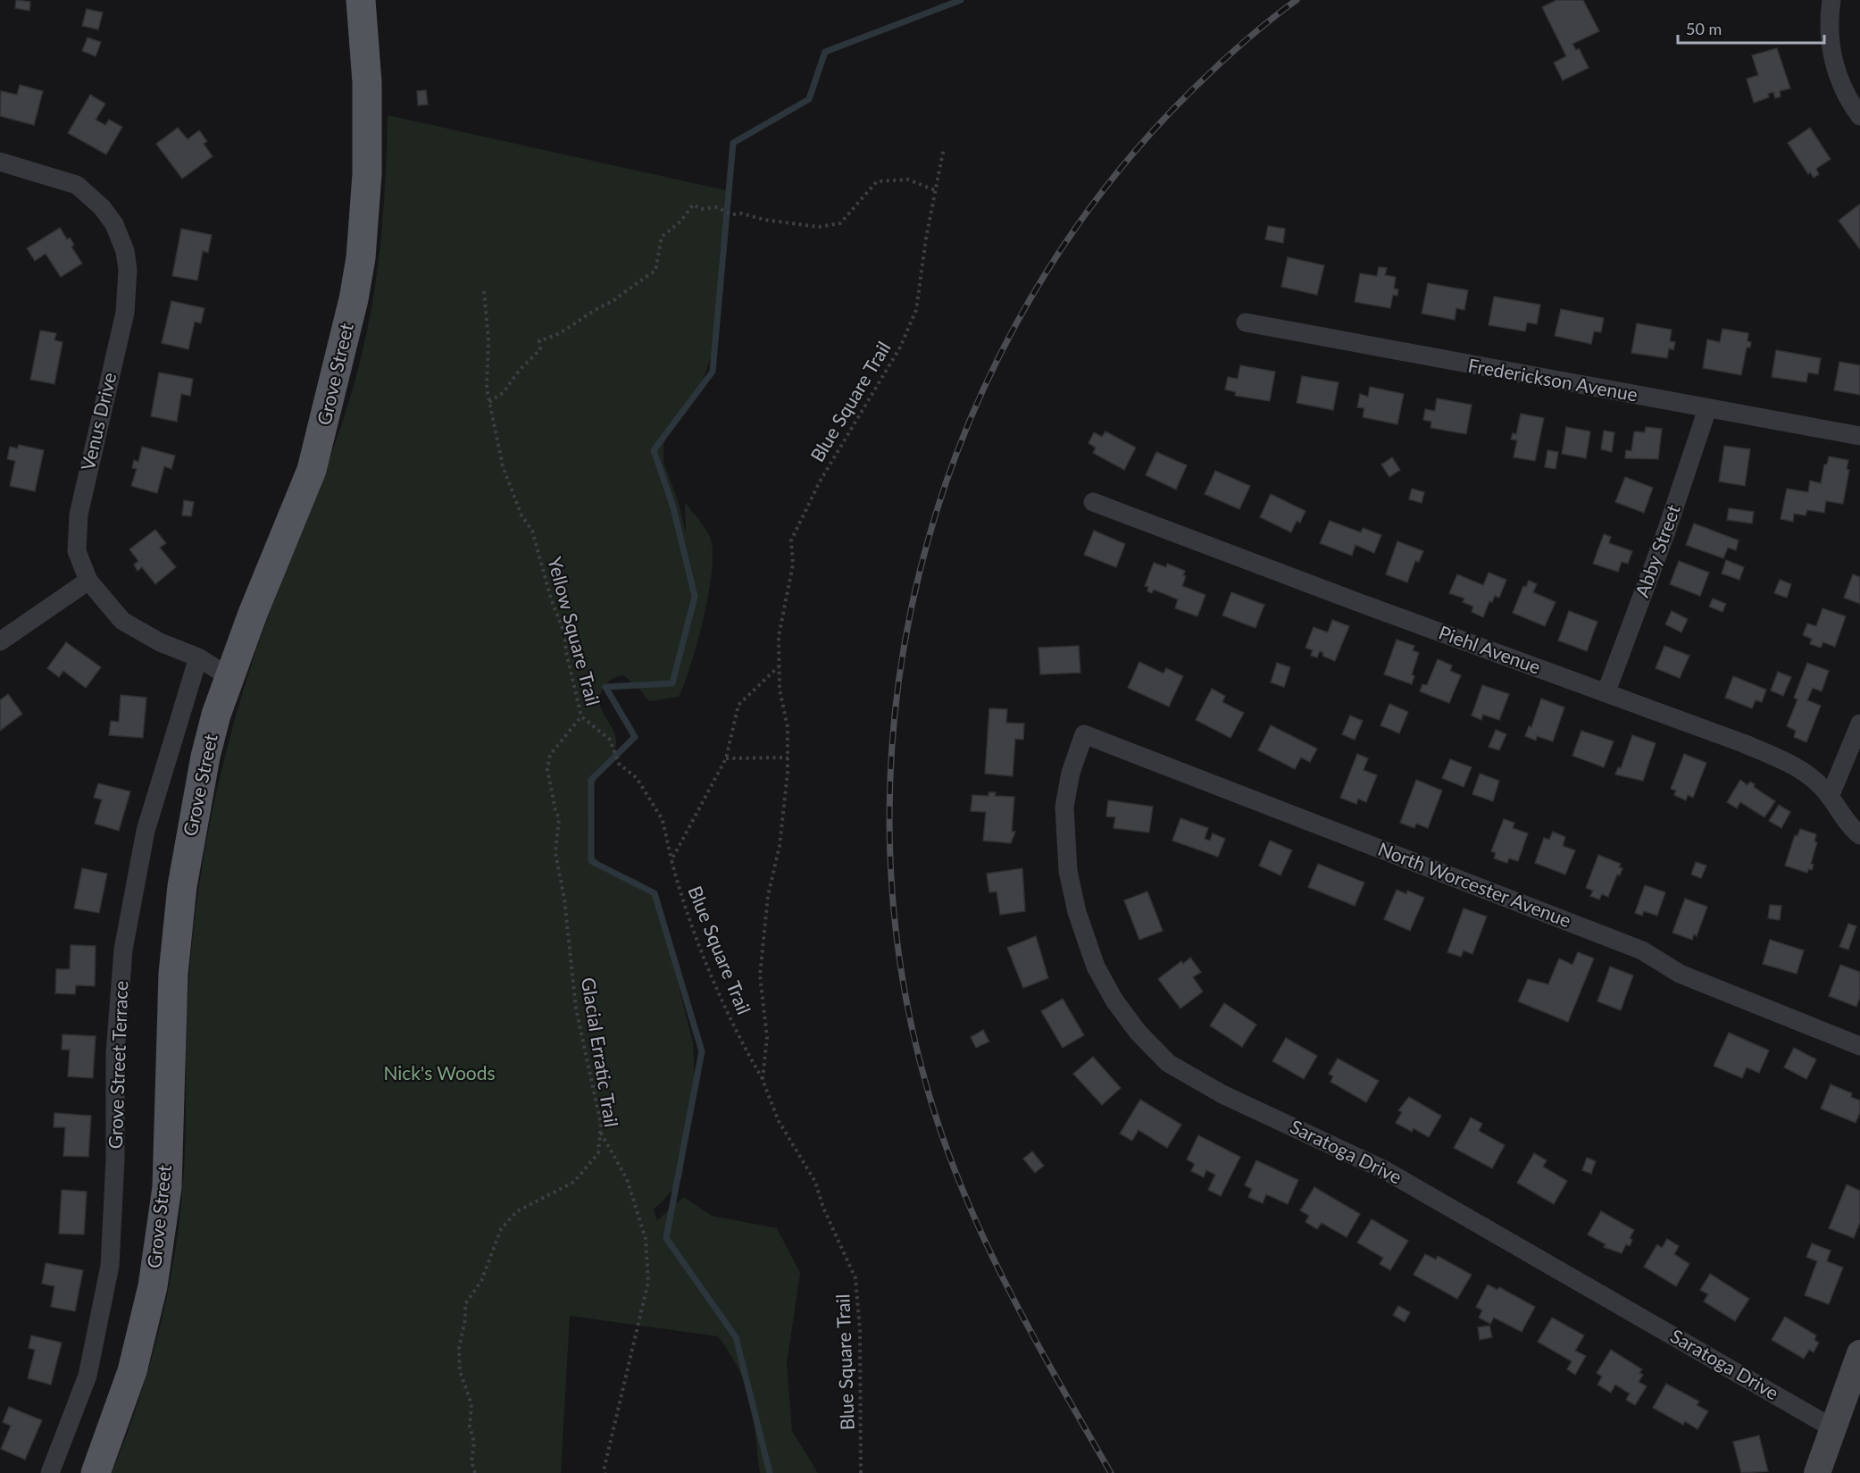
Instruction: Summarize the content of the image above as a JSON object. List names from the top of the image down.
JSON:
{
  "streets": {
    "main road": ["Grove Street"],
    "street": [
      "Frederickson Avenue",
      "Venus Drive",
      "Abby Street",
      "Piehl Avenue",
      "North Worcester Avenue",
      "Grove Street Terrace",
      "Saratoga Drive"
    ],
    "path": ["Blue Square Trail", "Yellow Square Trail", "Glacial Erratic Trail"]
  },
  "crossings": [
    ["Grove Street", "Venus Drive"],
    ["Frederickson Avenue", "Abby Street"],
    ["Blue Square Trail", "Yellow Square Trail"],
    ["Venus Drive", "Grove Street Terrace"],
    ["Abby Street", "Piehl Avenue"],
    ["Yellow Square Trail", "Glacial Erratic Trail"],
    ["North Worcester Avenue", "Saratoga Drive"]
  ],
  "parks": ["Nick's Woods"],
  "scale_bar": "50 m"
}
